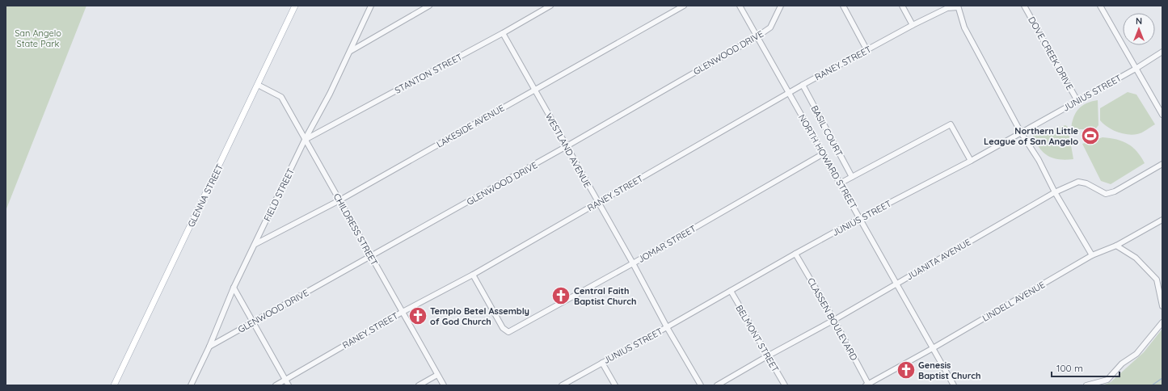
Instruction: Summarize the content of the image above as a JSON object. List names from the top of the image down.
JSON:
{
  "streets": {
    "main road": ["GLENNA STREET"],
    "street": [
      "GLENWOOD DRIVE",
      "DOVE CREEK DRIVE",
      "RANEY STREET",
      "STANTON STREET",
      "JUNIUS STREET",
      "LAKESIDE AVENUE",
      "BASIL COURT",
      "WESTLAND AVENUE",
      "NORTH HOWARD STREET",
      "FIELD STREET",
      "CHILDRESS STREET",
      "JOMAR STREET",
      "JUANITA AVENUE",
      "LINDELL AVENUE",
      "CLASSEN BOULEVARD",
      "BELMONT STREET"
    ]
  },
  "crossings": [
    ["GLENWOOD DRIVE", "WESTLAND AVENUE"],
    ["GLENWOOD DRIVE", "NORTH HOWARD STREET"],
    ["GLENWOOD DRIVE", "FIELD STREET"],
    ["GLENWOOD DRIVE", "CHILDRESS STREET"],
    ["DOVE CREEK DRIVE", "JUNIUS STREET"],
    ["RANEY STREET", "BASIL COURT"],
    ["RANEY STREET", "WESTLAND AVENUE"],
    ["RANEY STREET", "NORTH HOWARD STREET"],
    ["RANEY STREET", "CHILDRESS STREET"],
    ["RANEY STREET", "JOMAR STREET"],
    ["STANTON STREET", "WESTLAND AVENUE"],
    ["STANTON STREET", "FIELD STREET"],
    ["STANTON STREET", "CHILDRESS STREET"],
    ["JUNIUS STREET", "WESTLAND AVENUE"],
    ["JUNIUS STREET", "NORTH HOWARD STREET"],
    ["JUNIUS STREET", "CLASSEN BOULEVARD"],
    ["JUNIUS STREET", "BELMONT STREET"],
    ["LAKESIDE AVENUE", "WESTLAND AVENUE"],
    ["LAKESIDE AVENUE", "FIELD STREET"],
    ["LAKESIDE AVENUE", "CHILDRESS STREET"],
    ["WESTLAND AVENUE", "JOMAR STREET"],
    ["NORTH HOWARD STREET", "JOMAR STREET"],
    ["NORTH HOWARD STREET", "JUANITA AVENUE"],
    ["NORTH HOWARD STREET", "LINDELL AVENUE"],
    ["FIELD STREET", "CHILDRESS STREET"],
    ["GLENNA STREET", "CHILDRESS STREET"],
    ["JUANITA AVENUE", "CLASSEN BOULEVARD"],
    ["JUANITA AVENUE", "BELMONT STREET"],
    ["LINDELL AVENUE", "CLASSEN BOULEVARD"]
  ],
  "parks": ["San Angelo State Park"],
  "places": {
    "sports": ["Northern Little League of San Angelo"],
    "church": ["Central Faith Baptist Church", "Templo Betel Assembly of God Church", "Genesis Baptist Church"]
  },
  "scale_bar": "100 m",
  "north": "top"
}
